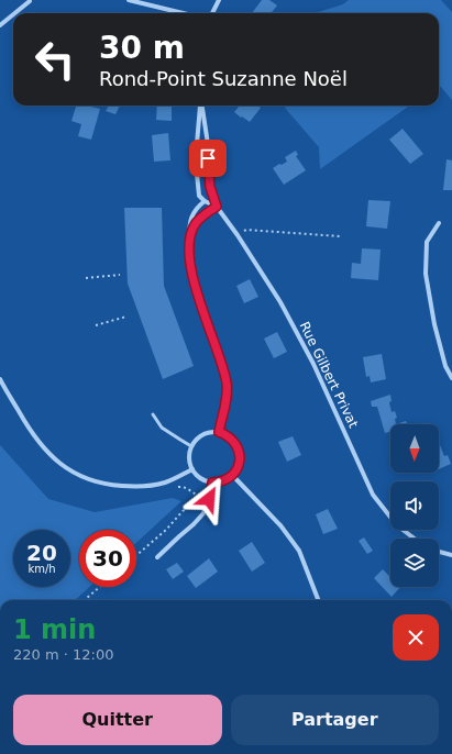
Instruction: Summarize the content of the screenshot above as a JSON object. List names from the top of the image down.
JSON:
{
  "streets": {
    "street": ["Rue Gilbert Privat"]
  },
  "north": "bottom",
  "page": {
    "turn": ["30 m", "Rond-Point Suzanne Noël"],
    "speed": "20 km/h",
    "limit": "30",
    "heading": ["1 min", "220 m · 12:00"],
    "buttons": ["Quitter", "Partager"]
  }
}
